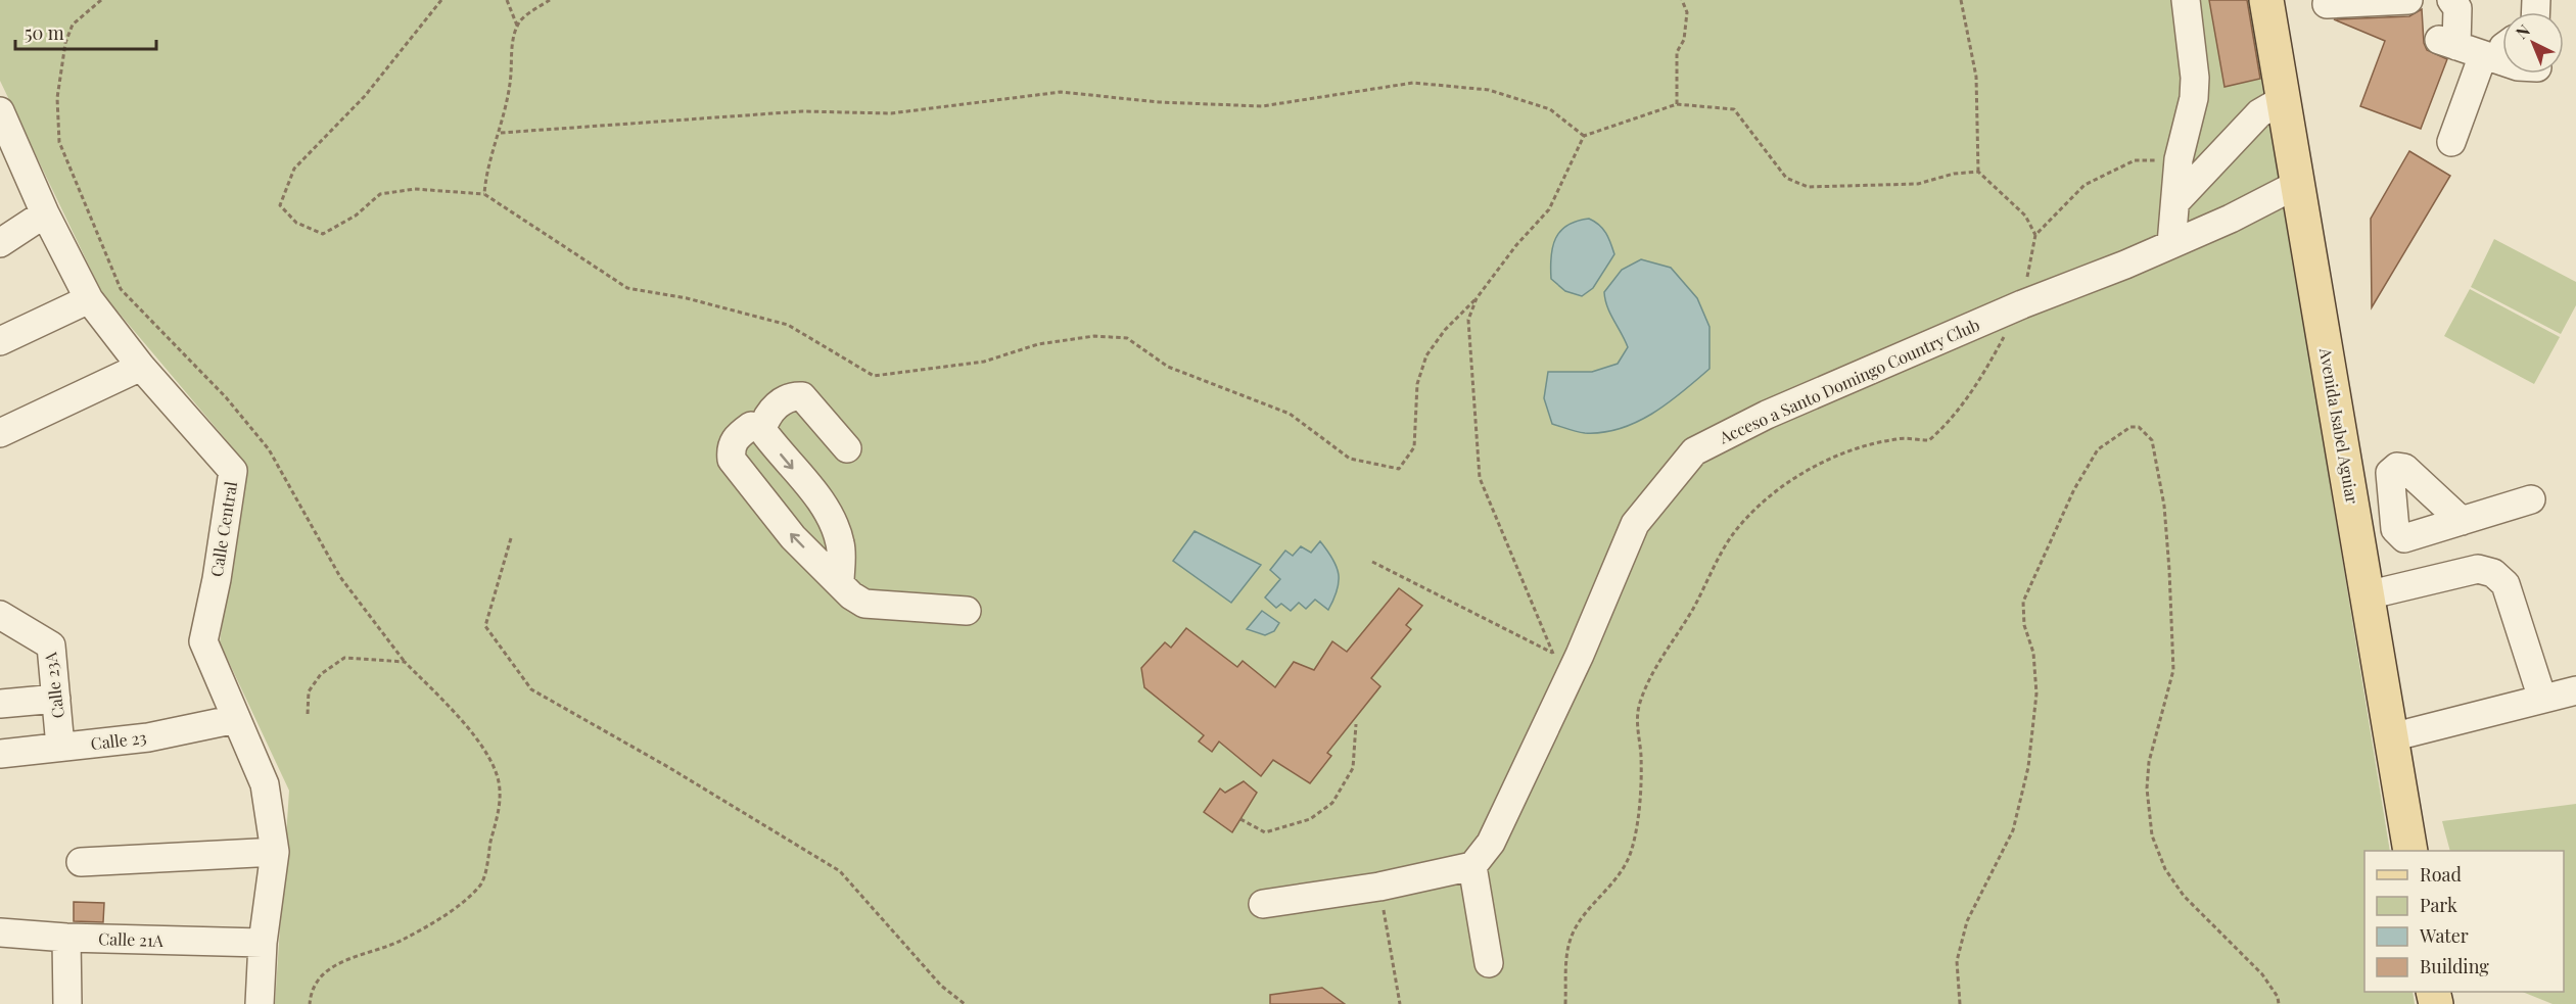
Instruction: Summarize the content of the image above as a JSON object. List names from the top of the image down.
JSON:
{
  "streets": {
    "main road": ["Avenida Isabel Aguiar"],
    "street": [
      "Acceso a Santo Domingo Country Club",
      "Calle Central",
      "Calle 23A",
      "Calle 23",
      "Calle 21A"
    ]
  },
  "crossings": [
    ["Acceso a Santo Domingo Country Club", "Avenida Isabel Aguiar"],
    ["Calle Central", "Calle 23"],
    ["Calle Central", "Calle 21A"],
    ["Calle 23A", "Calle 23"]
  ],
  "legend": [
    "Road",
    "Park",
    "Water",
    "Building"
  ],
  "scale_bar": "50 m",
  "north": "top left"
}
